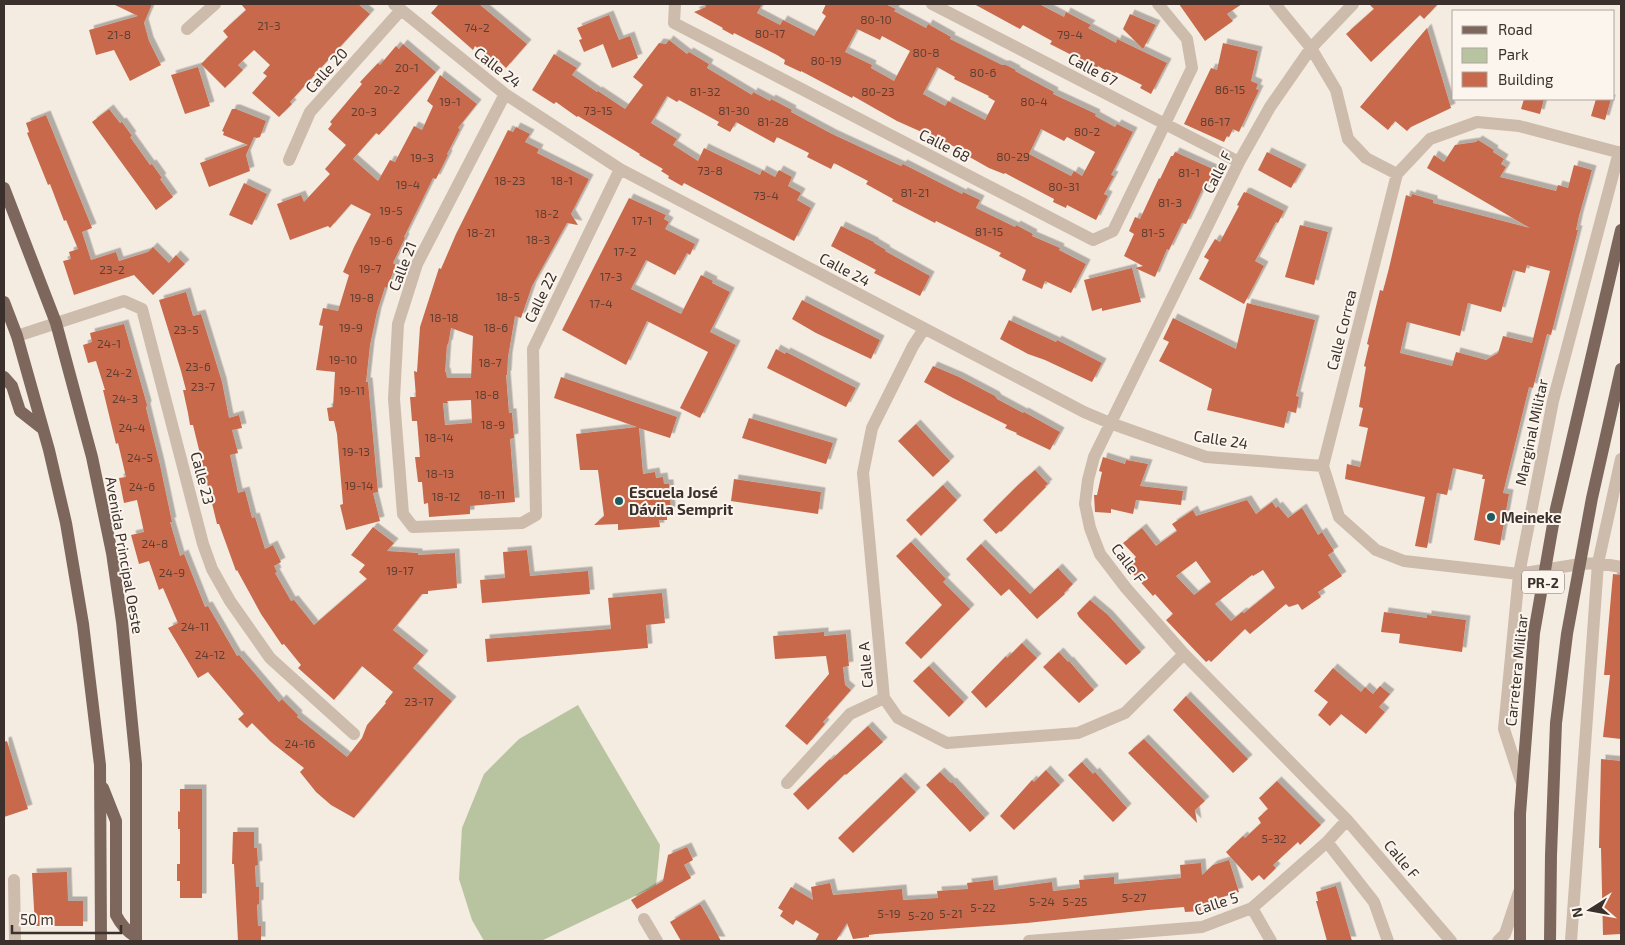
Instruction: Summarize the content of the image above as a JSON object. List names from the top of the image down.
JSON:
{
  "streets": {
    "main road": ["Avenida Principal Oeste", "PR-2", "Carretera Militar"],
    "street": [
      "Calle 24",
      "Calle 67",
      "Calle 20",
      "Calle 68",
      "Calle F",
      "Calle 21",
      "Calle 22",
      "Calle Correa",
      "Marginal Militar",
      "Calle 23",
      "Calle A",
      "Calle 5"
    ]
  },
  "crossings": [
    ["Calle 24", "Calle 20"],
    ["Calle 24", "Calle F"],
    ["Calle 24", "Calle 21"],
    ["Calle 24", "Calle 22"],
    ["Calle 24", "Calle Correa"],
    ["Calle 24", "Calle A"],
    ["Calle 67", "Calle 68"],
    ["Calle 67", "Calle F"],
    ["Calle F", "Calle A"],
    ["Calle F", "Calle 5"],
    ["Calle 21", "Calle 22"],
    ["Calle Correa", "Marginal Militar"],
    ["Marginal Militar", "Carretera Militar"],
    ["Calle 23", "Avenida Principal Oeste"]
  ],
  "places": ["Escuela José Dávila Semprit", "Meineke"],
  "house_numbers": [
    "80-10",
    "21-3",
    "74-2",
    "80-17",
    "21-8",
    "79-4",
    "80-8",
    "80-19",
    "20-1",
    "80-6",
    "20-2",
    "86-15",
    "81-32",
    "80-23",
    "19-1",
    "80-4",
    "73-15",
    "81-30",
    "20-3",
    "81-28",
    "86-17",
    "80-2",
    "80-29",
    "19-3",
    "73-8",
    "81-1",
    "18-23",
    "18-1",
    "19-4",
    "80-31",
    "81-21",
    "73-4",
    "81-3",
    "19-5",
    "18-2",
    "17-1",
    "81-15",
    "18-21",
    "81-5",
    "18-3",
    "19-6",
    "17-2",
    "19-7",
    "23-2",
    "17-3",
    "18-5",
    "19-8",
    "17-4",
    "18-18",
    "19-9",
    "18-6",
    "23-5",
    "24-1",
    "19-10",
    "18-7",
    "23-6",
    "24-2",
    "23-7",
    "19-11",
    "18-8",
    "24-3",
    "18-9",
    "24-4",
    "18-14",
    "19-13",
    "24-5",
    "18-13",
    "19-14",
    "24-6",
    "18-11",
    "18-12",
    "24-8",
    "19-17",
    "24-9",
    "24-11",
    "24-12",
    "23-17",
    "24-16",
    "5-32",
    "5-27",
    "5-24",
    "5-25",
    "5-22",
    "5-19",
    "5-21",
    "5-20"
  ],
  "legend": ["Road", "Park", "Building"],
  "scale_bar": "50 m",
  "north": "left"
}
